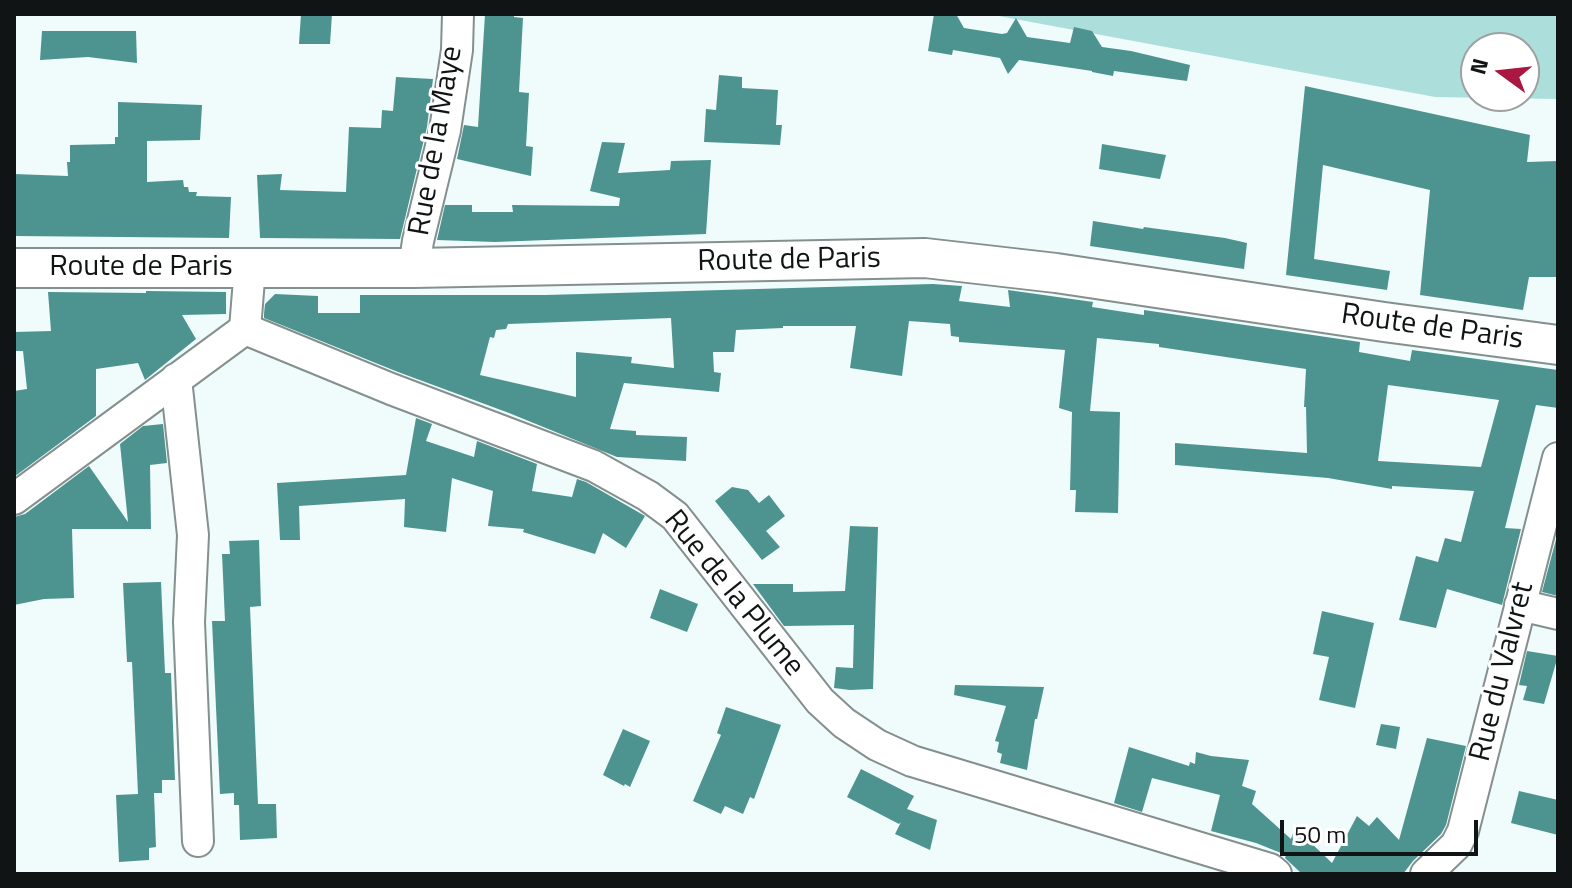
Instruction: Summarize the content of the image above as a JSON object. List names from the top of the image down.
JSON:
{
  "streets": {
    "main road": ["Route de Paris"],
    "street": ["Rue de la Maye", "Rue de la Plume", "Rue du Valvret"]
  },
  "crossings": [
    ["Rue de la Maye", "Route de Paris"]
  ],
  "scale_bar": "50 m",
  "north": "left"
}
